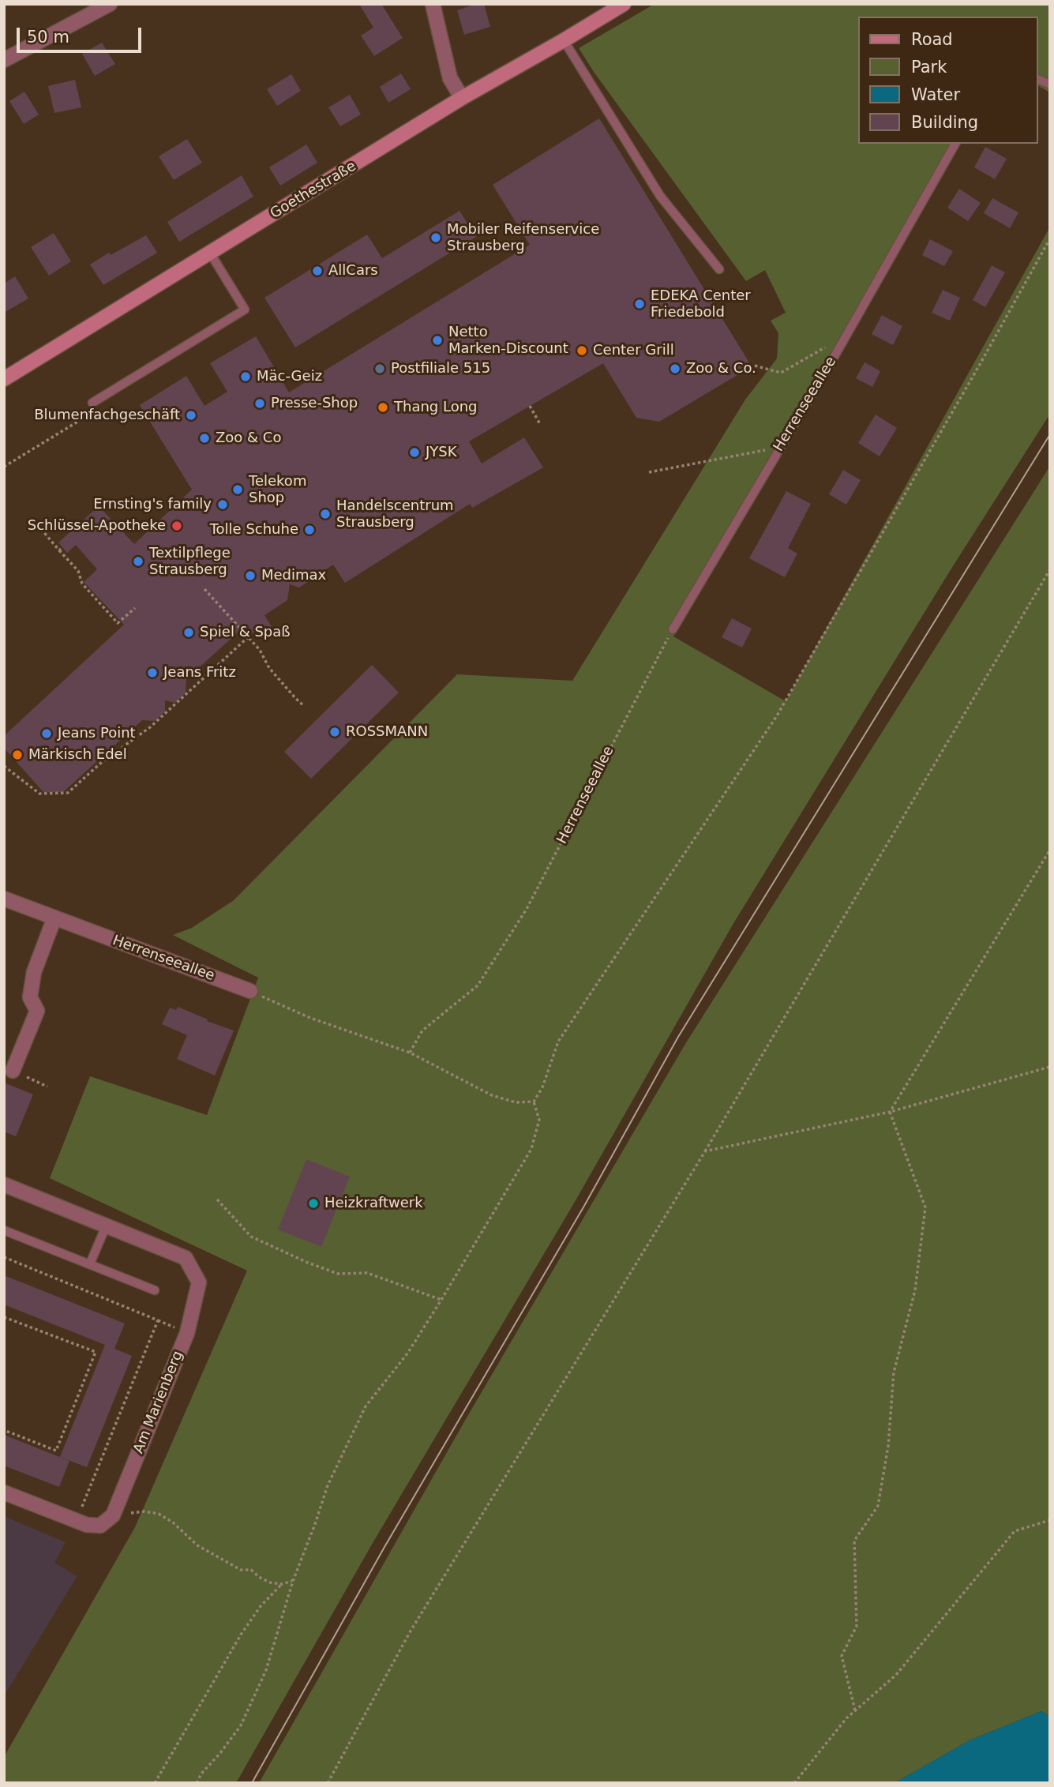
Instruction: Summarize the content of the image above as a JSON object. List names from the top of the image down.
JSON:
{
  "streets": {
    "street": ["Goethestraße", "Herrenseeallee", "Am Marienberg"]
  },
  "places": [
    "Mobiler Reifenservice Strausberg",
    "AllCars",
    "EDEKA Center Friedebold",
    "Netto Marken-Discount",
    "Center Grill",
    "Postfiliale 515",
    "Zoo & Co.",
    "Mäc-Geiz",
    "Presse-Shop",
    "Thang Long",
    "Blumenfachgeschäft",
    "Zoo & Co",
    "JYSK",
    "Telekom Shop",
    "Ernsting's family",
    "Handelscentrum Strausberg",
    "Schlüssel-Apotheke",
    "Tolle Schuhe",
    "Textilpflege Strausberg",
    "Medimax",
    "Spiel & Spaß",
    "Jeans Fritz",
    "ROSSMANN",
    "Jeans Point",
    "Märkisch Edel",
    "Heizkraftwerk"
  ],
  "legend": [
    "Road",
    "Park",
    "Water",
    "Building"
  ],
  "scale_bar": "50 m"
}
